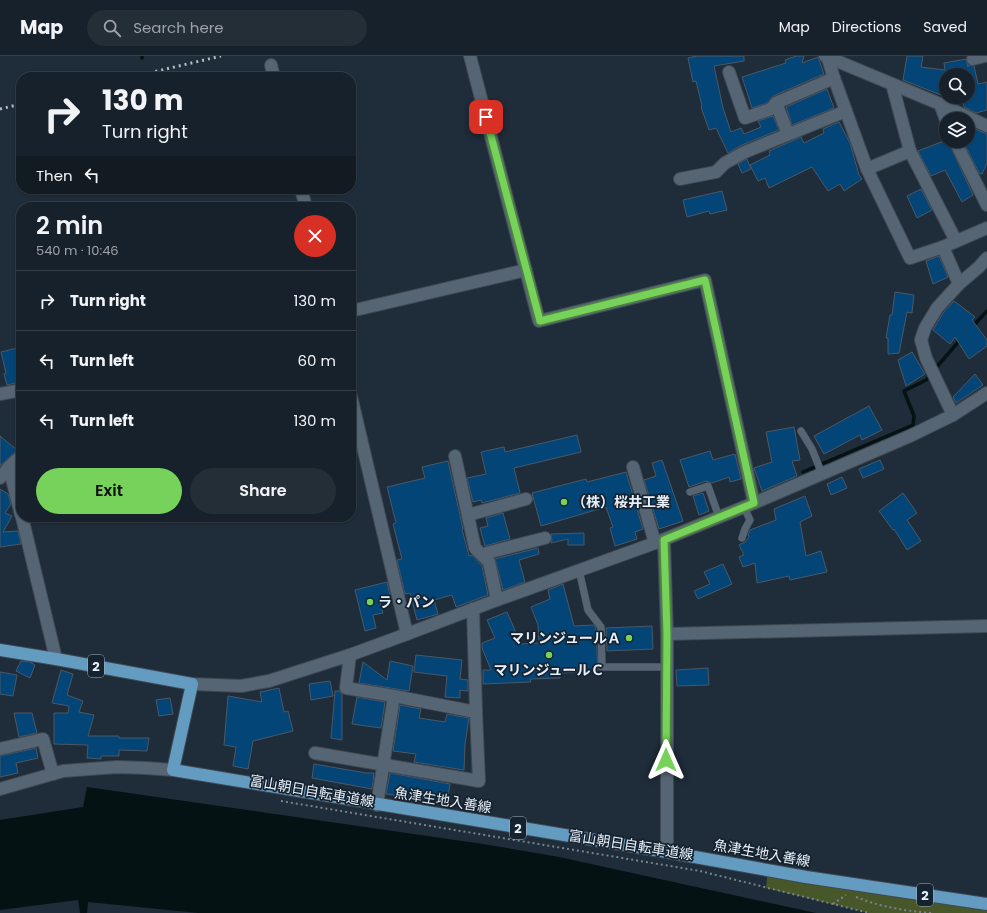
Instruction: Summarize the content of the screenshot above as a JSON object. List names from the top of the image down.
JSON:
{
  "streets": {
    "main road": ["2", "魚津生地入善線"],
    "path": ["富山朝日自転車道線"]
  },
  "places": [
    "（株）桜井工業",
    "ラ・パン",
    "マリンジュールＡ",
    "マリンジュールＣ"
  ],
  "page": {
    "header": "Map",
    "search": "Search here",
    "nav": ["Map", "Directions", "Saved"],
    "turn": ["130 m", "Turn right"],
    "then": "Then",
    "heading": ["2 min", "540 m · 10:46"],
    "list": [
      {
        "name": "Turn right",
        "value": "130 m"
      },
      {
        "name": "Turn left",
        "value": "60 m"
      },
      {
        "name": "Turn left",
        "value": "130 m"
      }
    ],
    "buttons": ["Exit", "Share"]
  }
}
